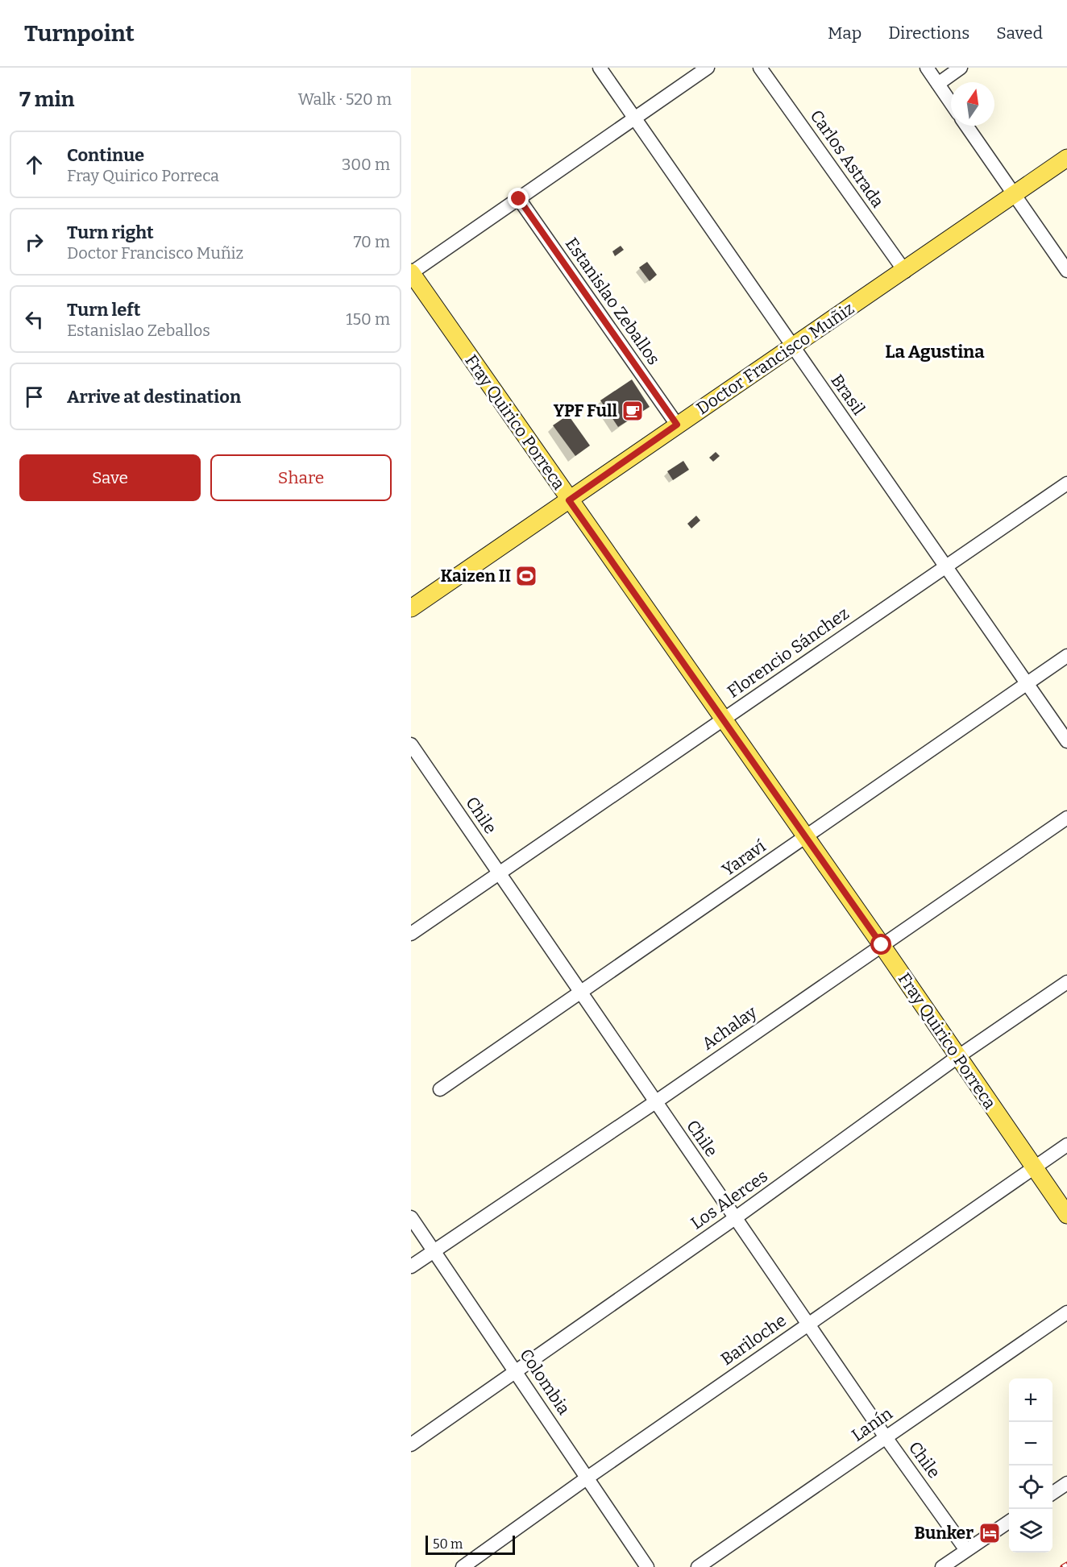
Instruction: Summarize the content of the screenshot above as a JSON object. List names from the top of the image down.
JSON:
{
  "streets": {
    "main road": ["Doctor Francisco Muñiz", "Fray Quirico Porreca"],
    "street": [
      "Carlos Astrada",
      "Estanislao Zeballos",
      "Brasil",
      "Florencio Sánchez",
      "Chile",
      "Yaraví",
      "Achalay",
      "Los Alerces",
      "Bariloche",
      "Colombia",
      "Lanín"
    ]
  },
  "crossings": [
    ["Carlos Astrada", "Doctor Francisco Muñiz"],
    ["Estanislao Zeballos", "Doctor Francisco Muñiz"],
    ["Doctor Francisco Muñiz", "Brasil"],
    ["Doctor Francisco Muñiz", "Fray Quirico Porreca"],
    ["Brasil", "Florencio Sánchez"],
    ["Brasil", "Yaraví"],
    ["Fray Quirico Porreca", "Florencio Sánchez"],
    ["Fray Quirico Porreca", "Yaraví"],
    ["Fray Quirico Porreca", "Achalay"],
    ["Fray Quirico Porreca", "Los Alerces"],
    ["Fray Quirico Porreca", "Bariloche"],
    ["Florencio Sánchez", "Chile"],
    ["Chile", "Yaraví"],
    ["Chile", "Achalay"],
    ["Chile", "Los Alerces"],
    ["Chile", "Bariloche"],
    ["Chile", "Lanín"],
    ["Achalay", "Colombia"],
    ["Los Alerces", "Colombia"],
    ["Bariloche", "Colombia"]
  ],
  "districts": ["La Agustina"],
  "places": {
    "cafe": ["YPF Full"],
    "sports": ["Kaizen II"],
    "hotel": ["Bunker"]
  },
  "scale_bar": "50 m",
  "north": "top",
  "page": {
    "header": "Turnpoint",
    "nav": ["Map", "Directions", "Saved"],
    "heading": ["7 min", "Walk · 520 m"],
    "list": [
      ["Continue", "Fray Quirico Porreca", "300 m"],
      ["Turn right", "Doctor Francisco Muñiz", "70 m"],
      ["Turn left", "Estanislao Zeballos", "150 m"],
      "Arrive at destination"
    ],
    "buttons": ["Save", "Share"],
    "map_buttons": ["+", "−"],
    "scale": "50 m"
  }
}
